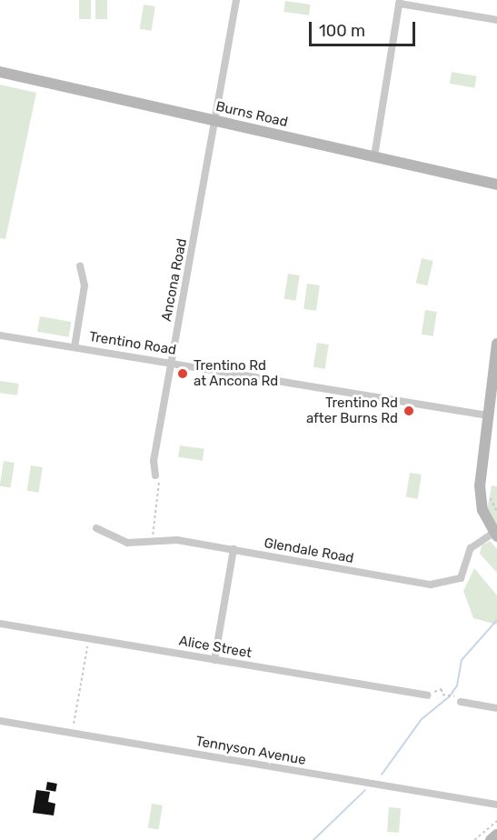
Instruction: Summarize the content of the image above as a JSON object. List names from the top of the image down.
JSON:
{
  "streets": {
    "main road": ["Burns Road"],
    "street": [
      "Ancona Road",
      "Trentino Road",
      "Glendale Road",
      "Alice Street",
      "Tennyson Avenue"
    ]
  },
  "crossings": [
    ["Burns Road", "Ancona Road"],
    ["Ancona Road", "Trentino Road"]
  ],
  "places": ["Trentino Rd at Ancona Rd", "Trentino Rd after Burns Rd"],
  "scale_bar": "100 m"
}
